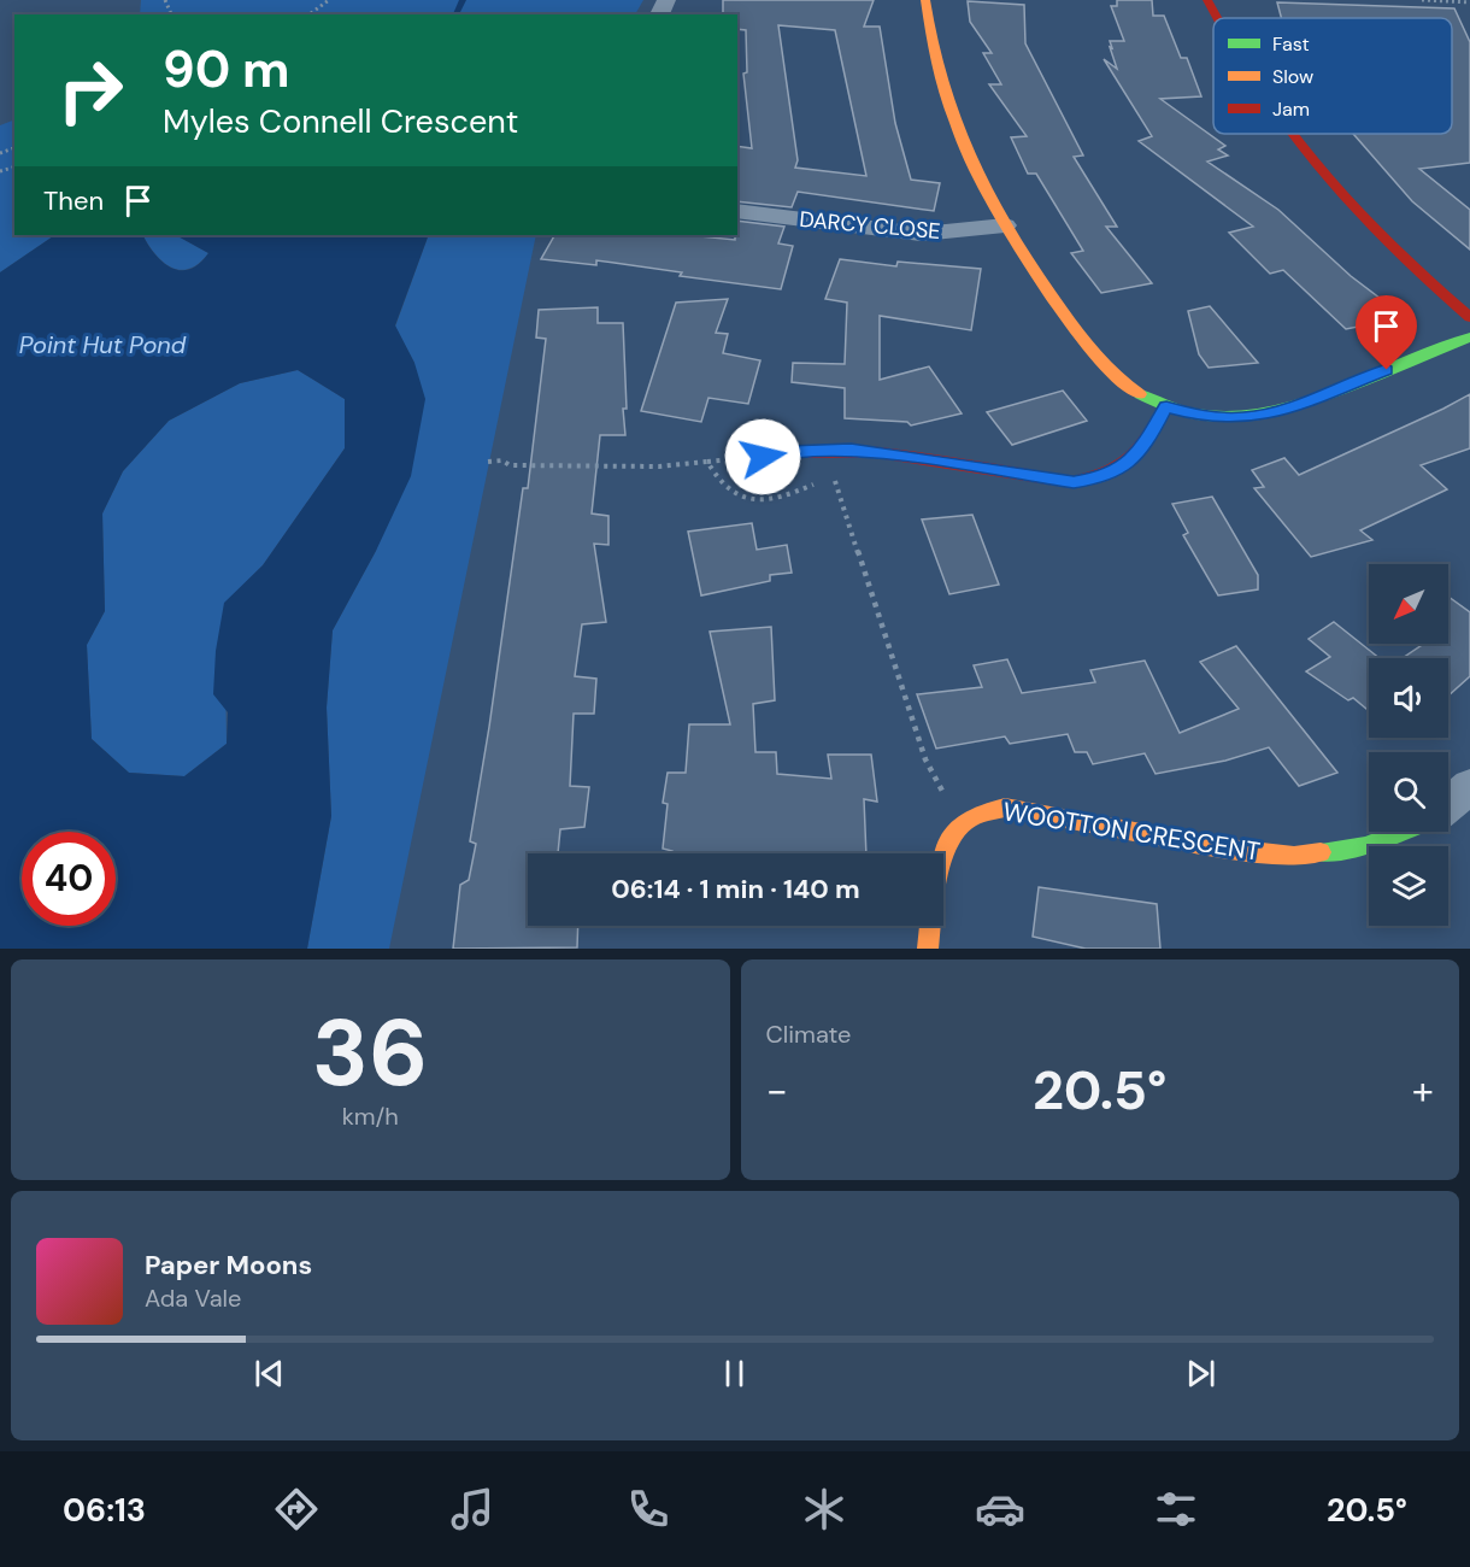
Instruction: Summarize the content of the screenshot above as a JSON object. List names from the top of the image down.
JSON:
{
  "streets": {
    "street": ["DARCY CLOSE", "WOOTTON CRESCENT"]
  },
  "water": ["Point Hut Pond"],
  "legend": ["Fast", "Slow", "Jam"],
  "north": "bottom left",
  "page": {
    "turn": ["90 m", "Myles Connell Crescent"],
    "then": "Then",
    "limit": "40",
    "trip": "06:14 · 1 min · 140 m",
    "tile": [
      ["36", "km/h"],
      "Climate"
    ],
    "heat": ["−", "20.5°", "+"],
    "song": ["Paper Moons", "Ada Vale"],
    "tabs": ["06:13", "20.5°"]
  }
}
